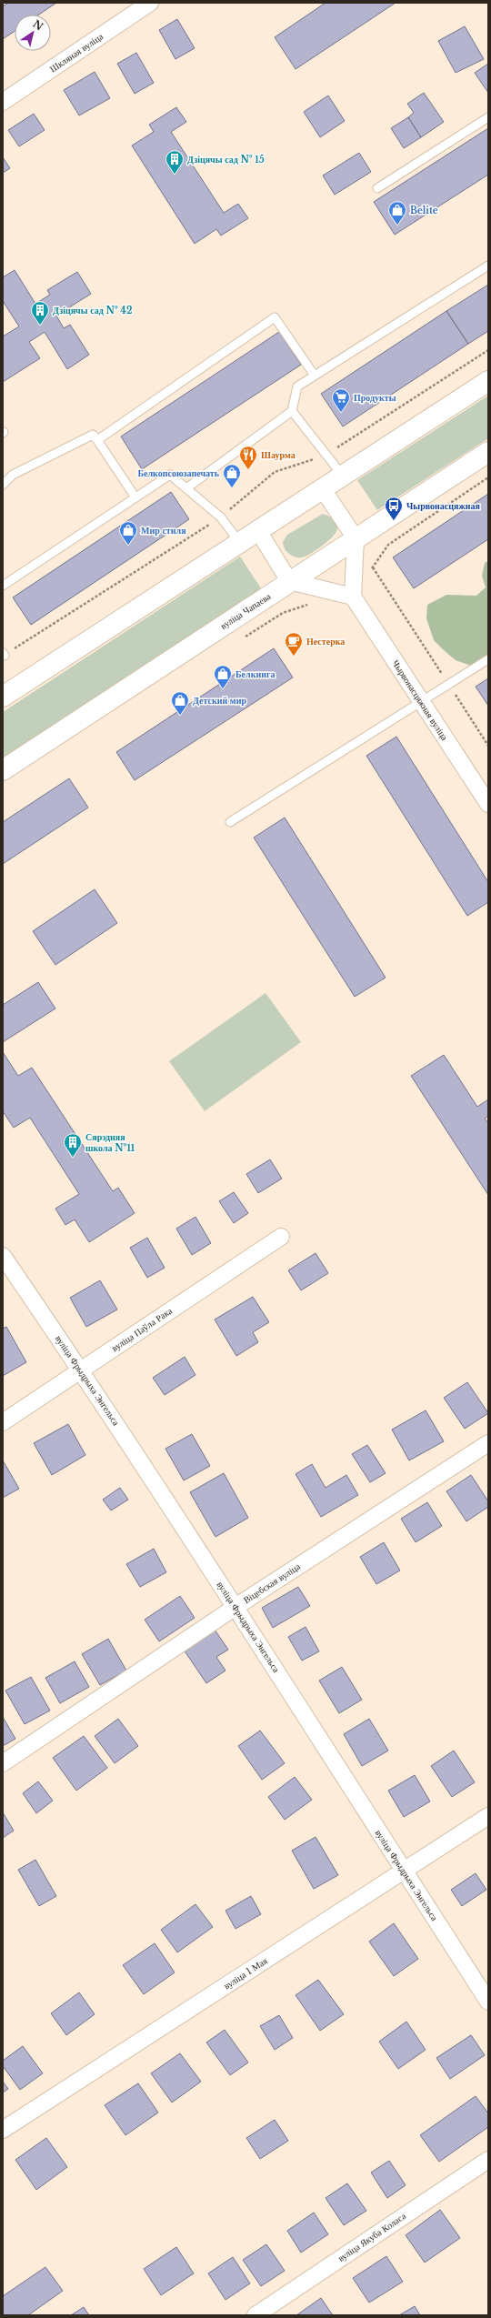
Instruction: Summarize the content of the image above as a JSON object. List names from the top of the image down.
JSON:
{
  "streets": {
    "main road": ["вуліца Чапаева"],
    "street": [
      "Шкляная вуліца",
      "Чырвонасцяжная вуліца",
      "вуліца Паўла Рака",
      "вуліца Фрыдрыха Энгельса",
      "Віцебская вуліца",
      "вуліца 1 Мая",
      "вуліца Якуба Коласа"
    ]
  },
  "crossings": [
    ["вуліца Паўла Рака", "вуліца Фрыдрыха Энгельса"],
    ["вуліца Фрыдрыха Энгельса", "Віцебская вуліца"],
    ["вуліца Фрыдрыха Энгельса", "вуліца 1 Мая"]
  ],
  "places": {
    "building": ["Дзіцячы сад № 15", "Дзіцячы сад № 42", "Сярэдняя школа №11"],
    "shop": [
      "Belite",
      "Белкопсоюзапечать",
      "Мир стиля",
      "Белкнига",
      "Детский мир"
    ],
    "supermarket": ["Продукты"],
    "restaurant": ["Шаурма"],
    "bus stop": ["Чырвонасцяжная"],
    "cafe": ["Нестерка"]
  },
  "north": "top right"
}
